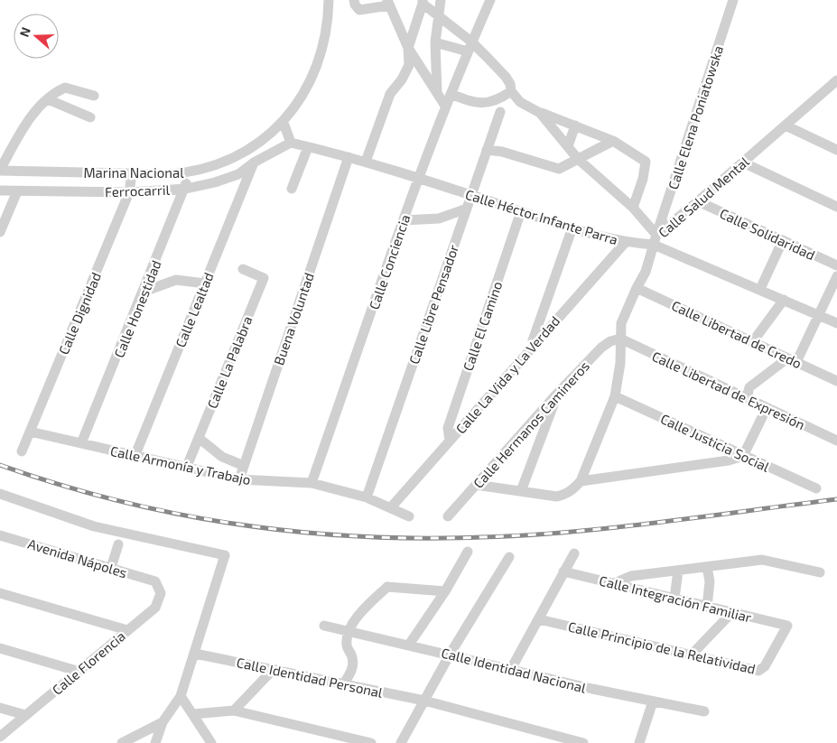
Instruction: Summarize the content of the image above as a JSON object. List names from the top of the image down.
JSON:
{
  "streets": {
    "street": [
      "Calle Elena Poniatowska",
      "Marina Nacional",
      "Ferrocarril",
      "Calle Salud Mental",
      "Calle Héctor Infante Parra",
      "Calle Solidaridad",
      "Calle Conciencia",
      "Calle Libre Pensador",
      "Calle Honestidad",
      "Calle Lealtad",
      "Calle Dignidad",
      "Buena Voluntad",
      "Calle El Camino",
      "Calle Libertad de Credo",
      "Calle La Palabra",
      "Calle La Vida y La Verdad",
      "Calle Libertad de Expresión",
      "Calle Hermanos Camineros",
      "Calle Justicia Social",
      "Calle Armonía y Trabajo",
      "Avenida Nápoles",
      "Calle Integración Familiar",
      "Calle Principio de la Relatividad",
      "Calle Florencia",
      "Calle Identidad Nacional",
      "Calle Identidad Personal"
    ]
  },
  "crossings": [
    ["Calle Elena Poniatowska", "Calle Salud Mental"],
    ["Calle Elena Poniatowska", "Calle Héctor Infante Parra"],
    ["Marina Nacional", "Calle Honestidad"],
    ["Marina Nacional", "Calle Dignidad"],
    ["Ferrocarril", "Calle Héctor Infante Parra"],
    ["Ferrocarril", "Calle Honestidad"],
    ["Ferrocarril", "Calle Lealtad"],
    ["Ferrocarril", "Calle Dignidad"],
    ["Calle Salud Mental", "Calle Héctor Infante Parra"],
    ["Calle Salud Mental", "Calle Solidaridad"],
    ["Calle Salud Mental", "Calle Libertad de Credo"],
    ["Calle Salud Mental", "Calle Libertad de Expresión"],
    ["Calle Salud Mental", "Calle Hermanos Camineros"],
    ["Calle Salud Mental", "Calle Justicia Social"],
    ["Calle Héctor Infante Parra", "Calle Conciencia"],
    ["Calle Héctor Infante Parra", "Calle Libre Pensador"],
    ["Calle Héctor Infante Parra", "Buena Voluntad"],
    ["Calle Héctor Infante Parra", "Calle El Camino"],
    ["Calle Héctor Infante Parra", "Calle La Vida y La Verdad"],
    ["Calle Conciencia", "Calle Armonía y Trabajo"],
    ["Calle Libre Pensador", "Calle Armonía y Trabajo"],
    ["Calle Honestidad", "Calle Armonía y Trabajo"],
    ["Calle Lealtad", "Calle Armonía y Trabajo"],
    ["Calle Dignidad", "Calle Armonía y Trabajo"],
    ["Buena Voluntad", "Calle Armonía y Trabajo"],
    ["Calle El Camino", "Calle La Vida y La Verdad"],
    ["Calle La Palabra", "Calle Armonía y Trabajo"],
    ["Calle La Vida y La Verdad", "Calle Armonía y Trabajo"],
    ["Calle Libertad de Expresión", "Calle Hermanos Camineros"],
    ["Avenida Nápoles", "Calle Florencia"],
    ["Calle Integración Familiar", "Calle Principio de la Relatividad"]
  ],
  "north": "left"
}
